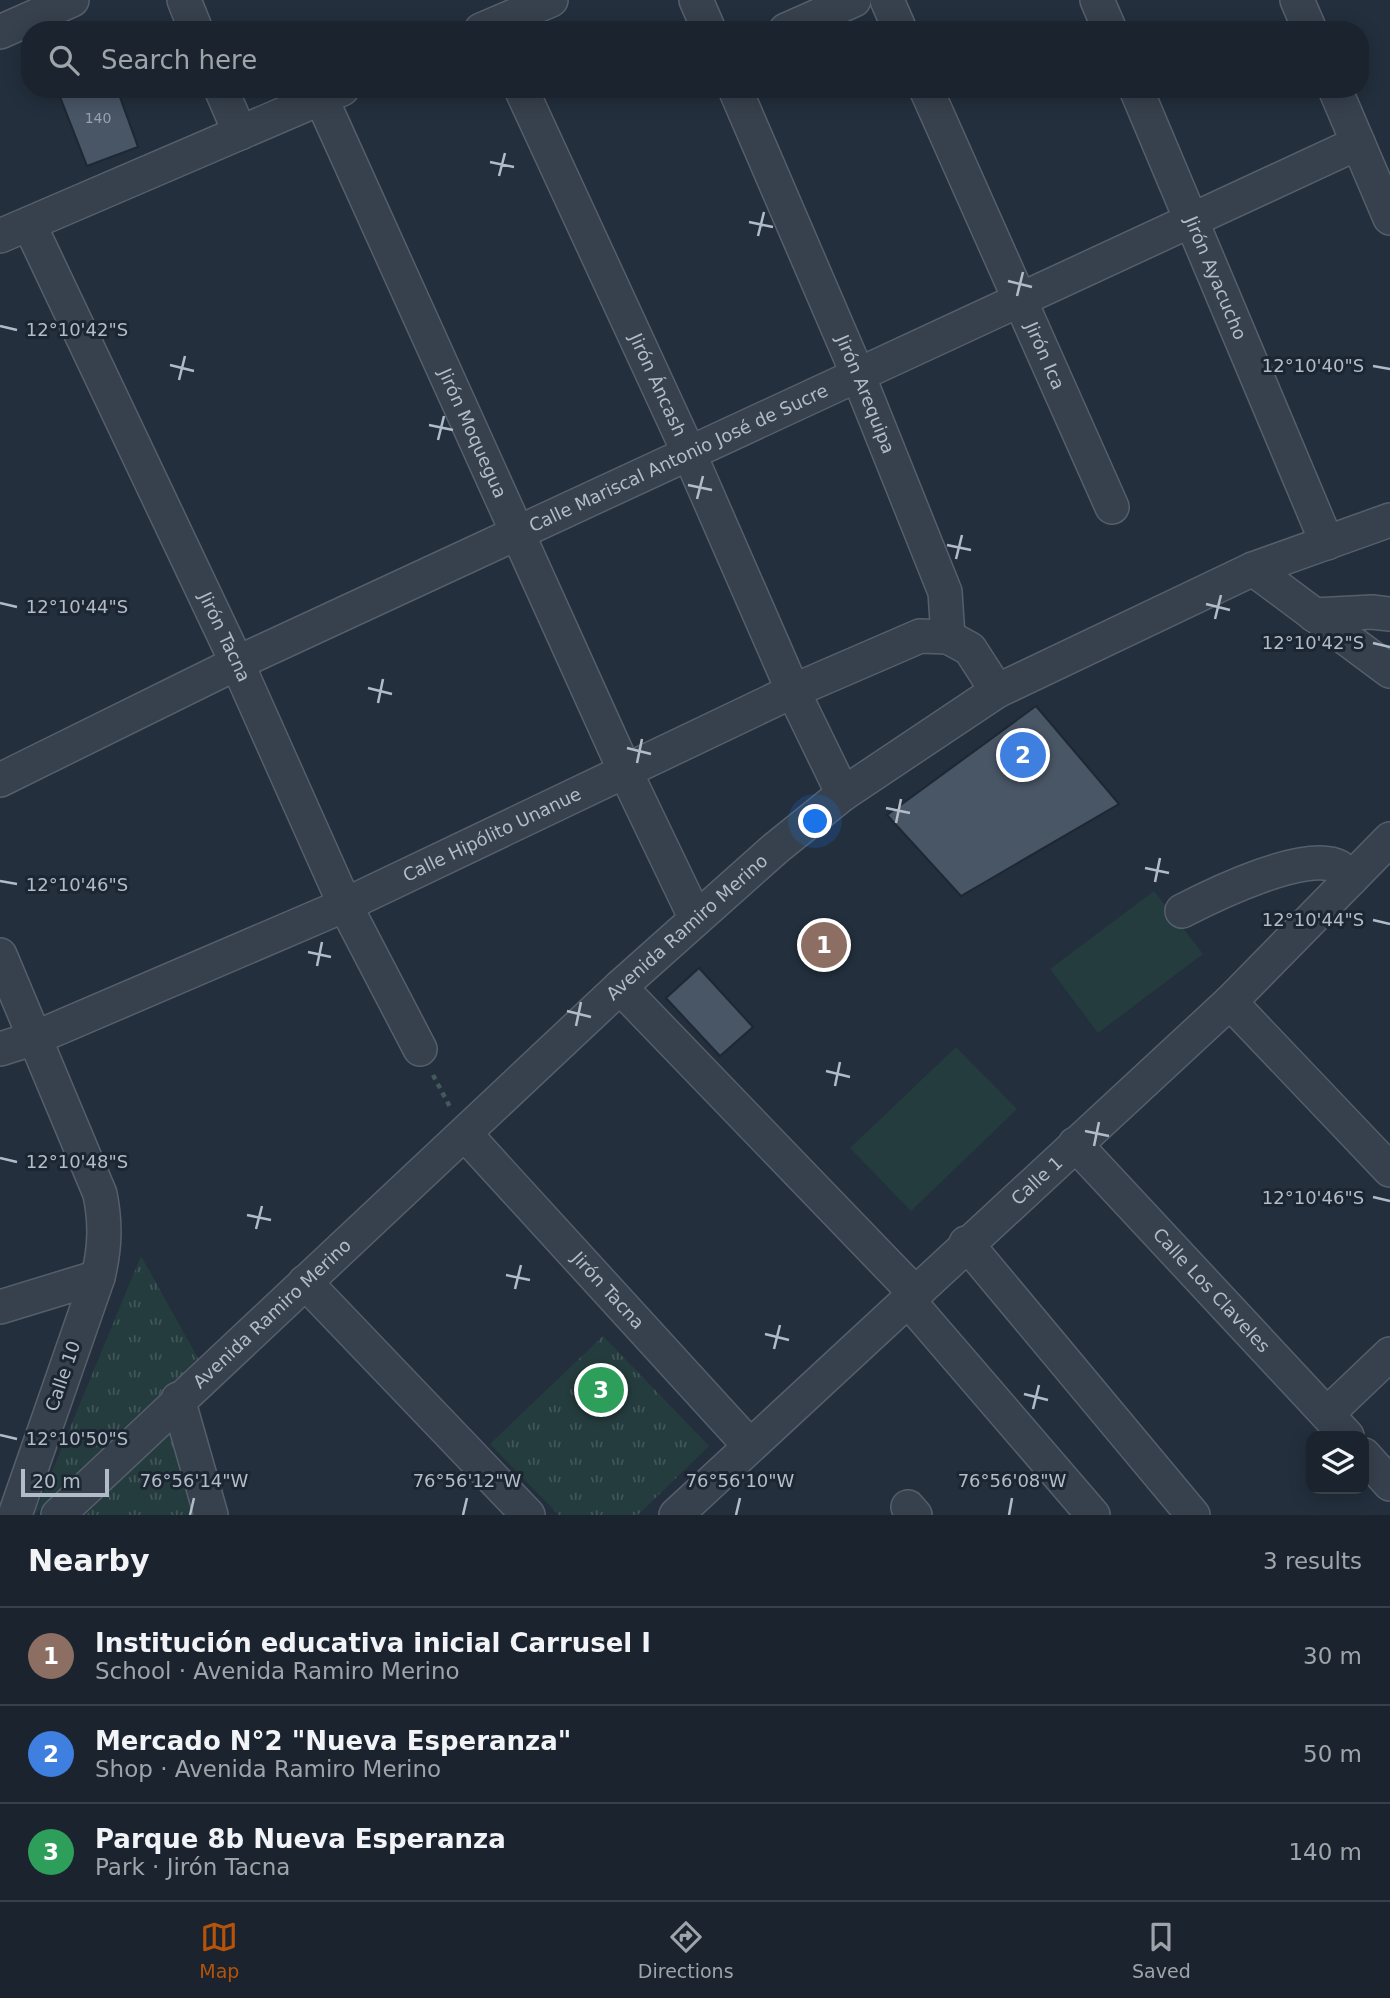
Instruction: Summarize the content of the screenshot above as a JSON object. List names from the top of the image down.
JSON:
{
  "streets": {
    "street": [
      "Jirón Ayacucho",
      "Jirón Ica",
      "Jirón Áncash",
      "Jirón Arequipa",
      "Jirón Moquegua",
      "Calle Mariscal Antonio José de Sucre",
      "Jirón Tacna",
      "Calle Hipólito Unanue",
      "Avenida Ramiro Merino",
      "Calle 1",
      "Calle Los Claveles",
      "Calle 10"
    ]
  },
  "crossings": [
    ["Jirón Ayacucho", "Calle Mariscal Antonio José de Sucre"],
    ["Jirón Ayacucho", "Avenida Ramiro Merino"],
    ["Jirón Ica", "Calle Mariscal Antonio José de Sucre"],
    ["Jirón Áncash", "Calle Mariscal Antonio José de Sucre"],
    ["Jirón Áncash", "Calle Hipólito Unanue"],
    ["Jirón Áncash", "Avenida Ramiro Merino"],
    ["Jirón Arequipa", "Calle Mariscal Antonio José de Sucre"],
    ["Jirón Arequipa", "Calle Hipólito Unanue"],
    ["Jirón Moquegua", "Calle Mariscal Antonio José de Sucre"],
    ["Jirón Moquegua", "Calle Hipólito Unanue"],
    ["Jirón Moquegua", "Avenida Ramiro Merino"],
    ["Calle Mariscal Antonio José de Sucre", "Jirón Tacna"],
    ["Jirón Tacna", "Calle Hipólito Unanue"],
    ["Jirón Tacna", "Avenida Ramiro Merino"],
    ["Jirón Tacna", "Calle 1"],
    ["Calle Hipólito Unanue", "Calle 10"],
    ["Calle 1", "Calle Los Claveles"]
  ],
  "house_numbers": ["140"],
  "scale_bar": "20 m",
  "page": {
    "search": "Search here",
    "pins": ["2", "1", "3"],
    "scale": "20 m",
    "heading": ["Nearby", "3 results"],
    "list": [
      {
        "mark": "1",
        "name": "Institución educativa inicial Carrusel I",
        "note": "School · Avenida Ramiro Merino",
        "value": "30 m"
      },
      {
        "mark": "2",
        "name": "Mercado N°2 \"Nueva Esperanza\"",
        "note": "Shop · Avenida Ramiro Merino",
        "value": "50 m"
      },
      {
        "mark": "3",
        "name": "Parque 8b Nueva Esperanza",
        "note": "Park · Jirón Tacna",
        "value": "140 m"
      }
    ],
    "nav": ["Map", "Directions", "Saved"]
  },
  "coordinates": [
    "12°10'42\"S",
    "12°10'40\"S",
    "12°10'44\"S",
    "12°10'46\"S",
    "12°10'48\"S",
    "12°10'50\"S",
    "76°56'14\"W",
    "76°56'12\"W",
    "76°56'10\"W",
    "76°56'08\"W"
  ]
}
